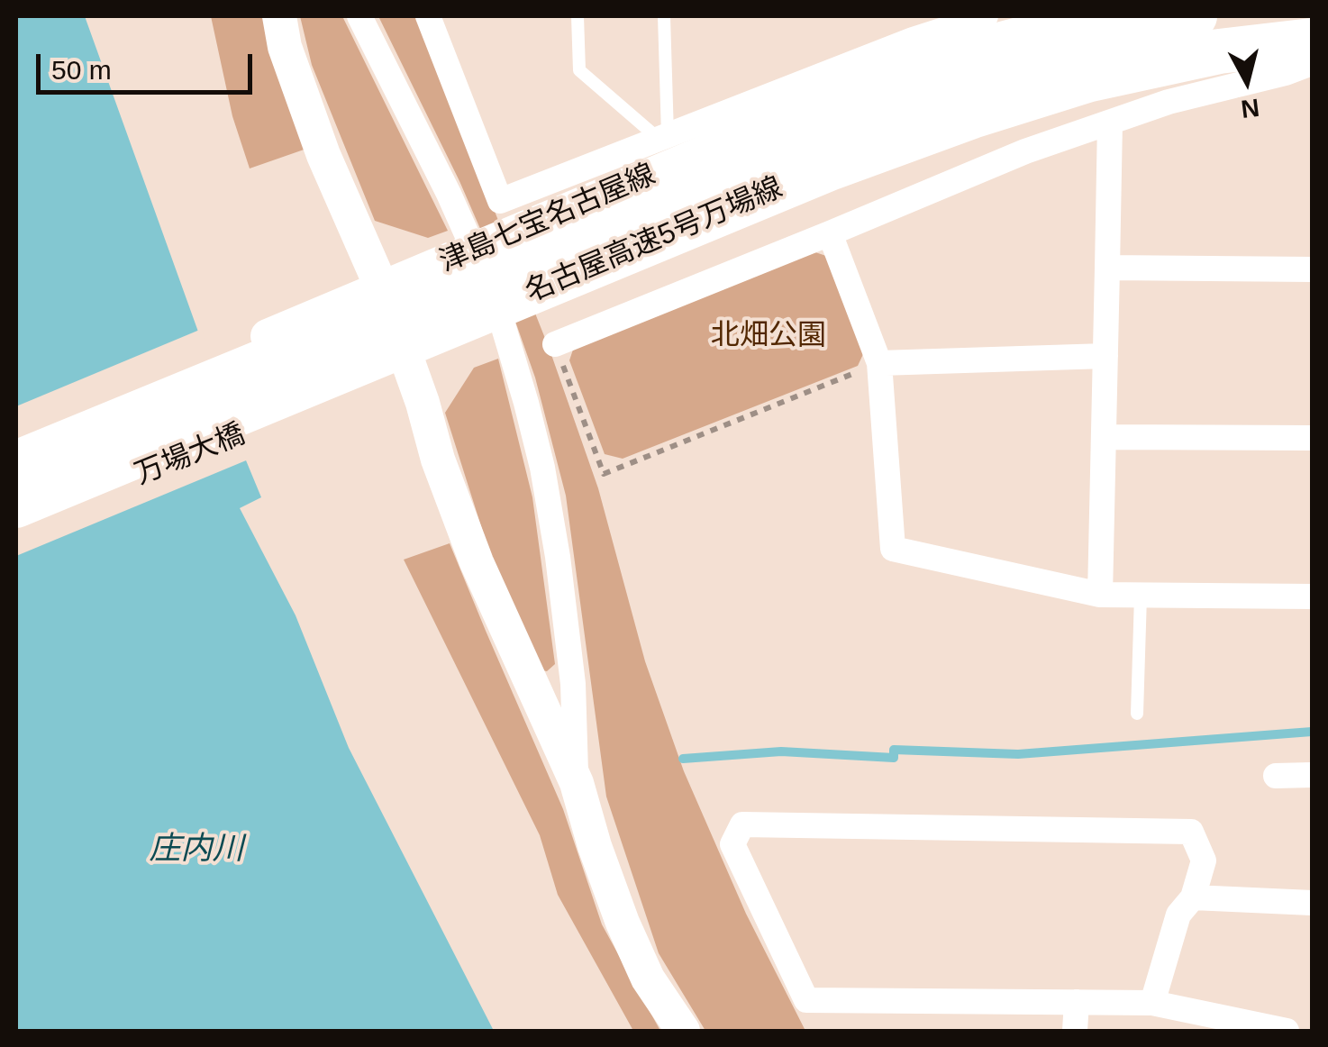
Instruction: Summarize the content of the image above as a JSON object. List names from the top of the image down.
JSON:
{
  "streets": {
    "highway": ["名古屋高速5号万場線"],
    "main road": ["津島七宝名古屋線", "万場大橋"]
  },
  "water": ["庄内川"],
  "parks": ["北畑公園"],
  "scale_bar": "50 m",
  "north": "bottom"
}
